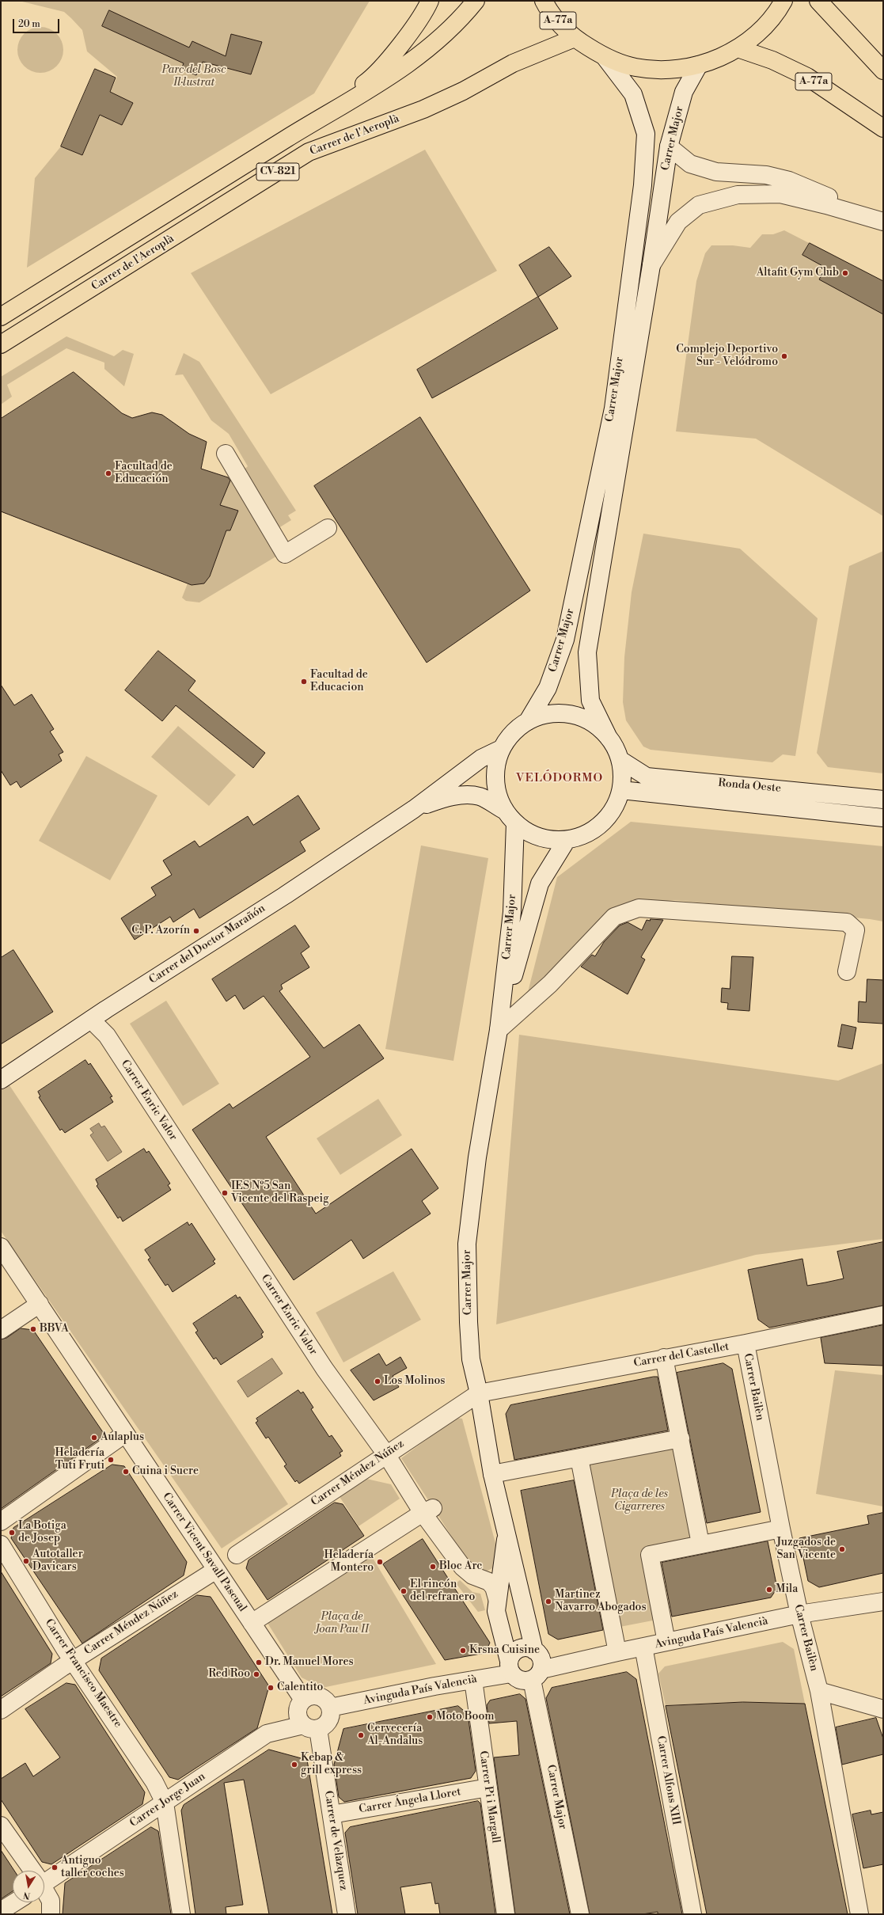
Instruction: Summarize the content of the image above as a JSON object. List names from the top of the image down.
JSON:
{
  "streets": {
    "main road": ["A-77a", "Carrer de l'Aeroplà", "CV-821"],
    "street": [
      "Carrer Major",
      "Ronda Oeste",
      "Carrer del Doctor Marañón",
      "Carrer Enric Valor",
      "Carrer del Castellet",
      "Carrer Bailèn",
      "Carrer Méndez Núñez",
      "Carrer Vicent Savall Pascual",
      "Avinguda País Valencià",
      "Carrer Francisco Maestre",
      "Carrer Alfons XIII",
      "Carrer Pi i Margall",
      "Carrer Jorge Juan",
      "Carrer Ángela Lloret",
      "Carrer de Velàzquez"
    ]
  },
  "crossings": [
    ["A-77a", "Carrer de l'Aeroplà"],
    ["A-77a", "Carrer Major"],
    ["Carrer Major", "Ronda Oeste"],
    ["Carrer Major", "Carrer Enric Valor"],
    ["Carrer Major", "Carrer del Castellet"],
    ["Carrer Major", "Carrer Méndez Núñez"],
    ["Carrer Major", "Avinguda País Valencià"],
    ["Carrer del Doctor Marañón", "Carrer Enric Valor"],
    ["Carrer Enric Valor", "Carrer Méndez Núñez"],
    ["Carrer del Castellet", "Carrer Bailèn"],
    ["Carrer del Castellet", "Carrer Méndez Núñez"],
    ["Carrer Bailèn", "Avinguda País Valencià"],
    ["Carrer Méndez Núñez", "Carrer Vicent Savall Pascual"],
    ["Carrer Méndez Núñez", "Carrer Francisco Maestre"],
    ["Carrer Vicent Savall Pascual", "Avinguda País Valencià"],
    ["Carrer Vicent Savall Pascual", "Carrer Jorge Juan"],
    ["Carrer Vicent Savall Pascual", "Carrer de Velàzquez"],
    ["Avinguda País Valencià", "Carrer Alfons XIII"],
    ["Avinguda País Valencià", "Carrer Pi i Margall"],
    ["Avinguda País Valencià", "Carrer Jorge Juan"],
    ["Avinguda País Valencià", "Carrer de Velàzquez"],
    ["Carrer Francisco Maestre", "Carrer Jorge Juan"],
    ["Carrer Pi i Margall", "Carrer Ángela Lloret"],
    ["Carrer Jorge Juan", "Carrer de Velàzquez"],
    ["Carrer Ángela Lloret", "Carrer de Velàzquez"]
  ],
  "districts": ["VELÓDORMO"],
  "parks": ["Parc del Bosc Il·lustrat", "Plaça de les Cigarreres", "Plaça de Joan Pau II"],
  "places": [
    "Altafit Gym Club",
    "Complejo Deportivo Sur - Velódromo",
    "Facultad de Educación",
    "Facultad de Educacion",
    "C. P. Azorín",
    "IES Nº5 San Vicente del Raspeig",
    "BBVA",
    "Los Molinos",
    "Aulaplus",
    "Heladería Tuti Fruti",
    "Cuina i Sucre",
    "La Botiga de Josep",
    "Juzgados de San Vicente",
    "Autotaller Davicars",
    "Heladería Montero",
    "Bloc Arc",
    "Mila",
    "El rincón del refranero",
    "Martinez Navarro Abogados",
    "Krsna Cuisine",
    "Dr. Manuel Mores",
    "Red Roo",
    "Calentito",
    "Moto Boom",
    "Cervecería Al-Andalus",
    "Kebap & grill express",
    "Antiguo taller coches"
  ],
  "scale_bar": "20 m",
  "north": "bottom"
}
